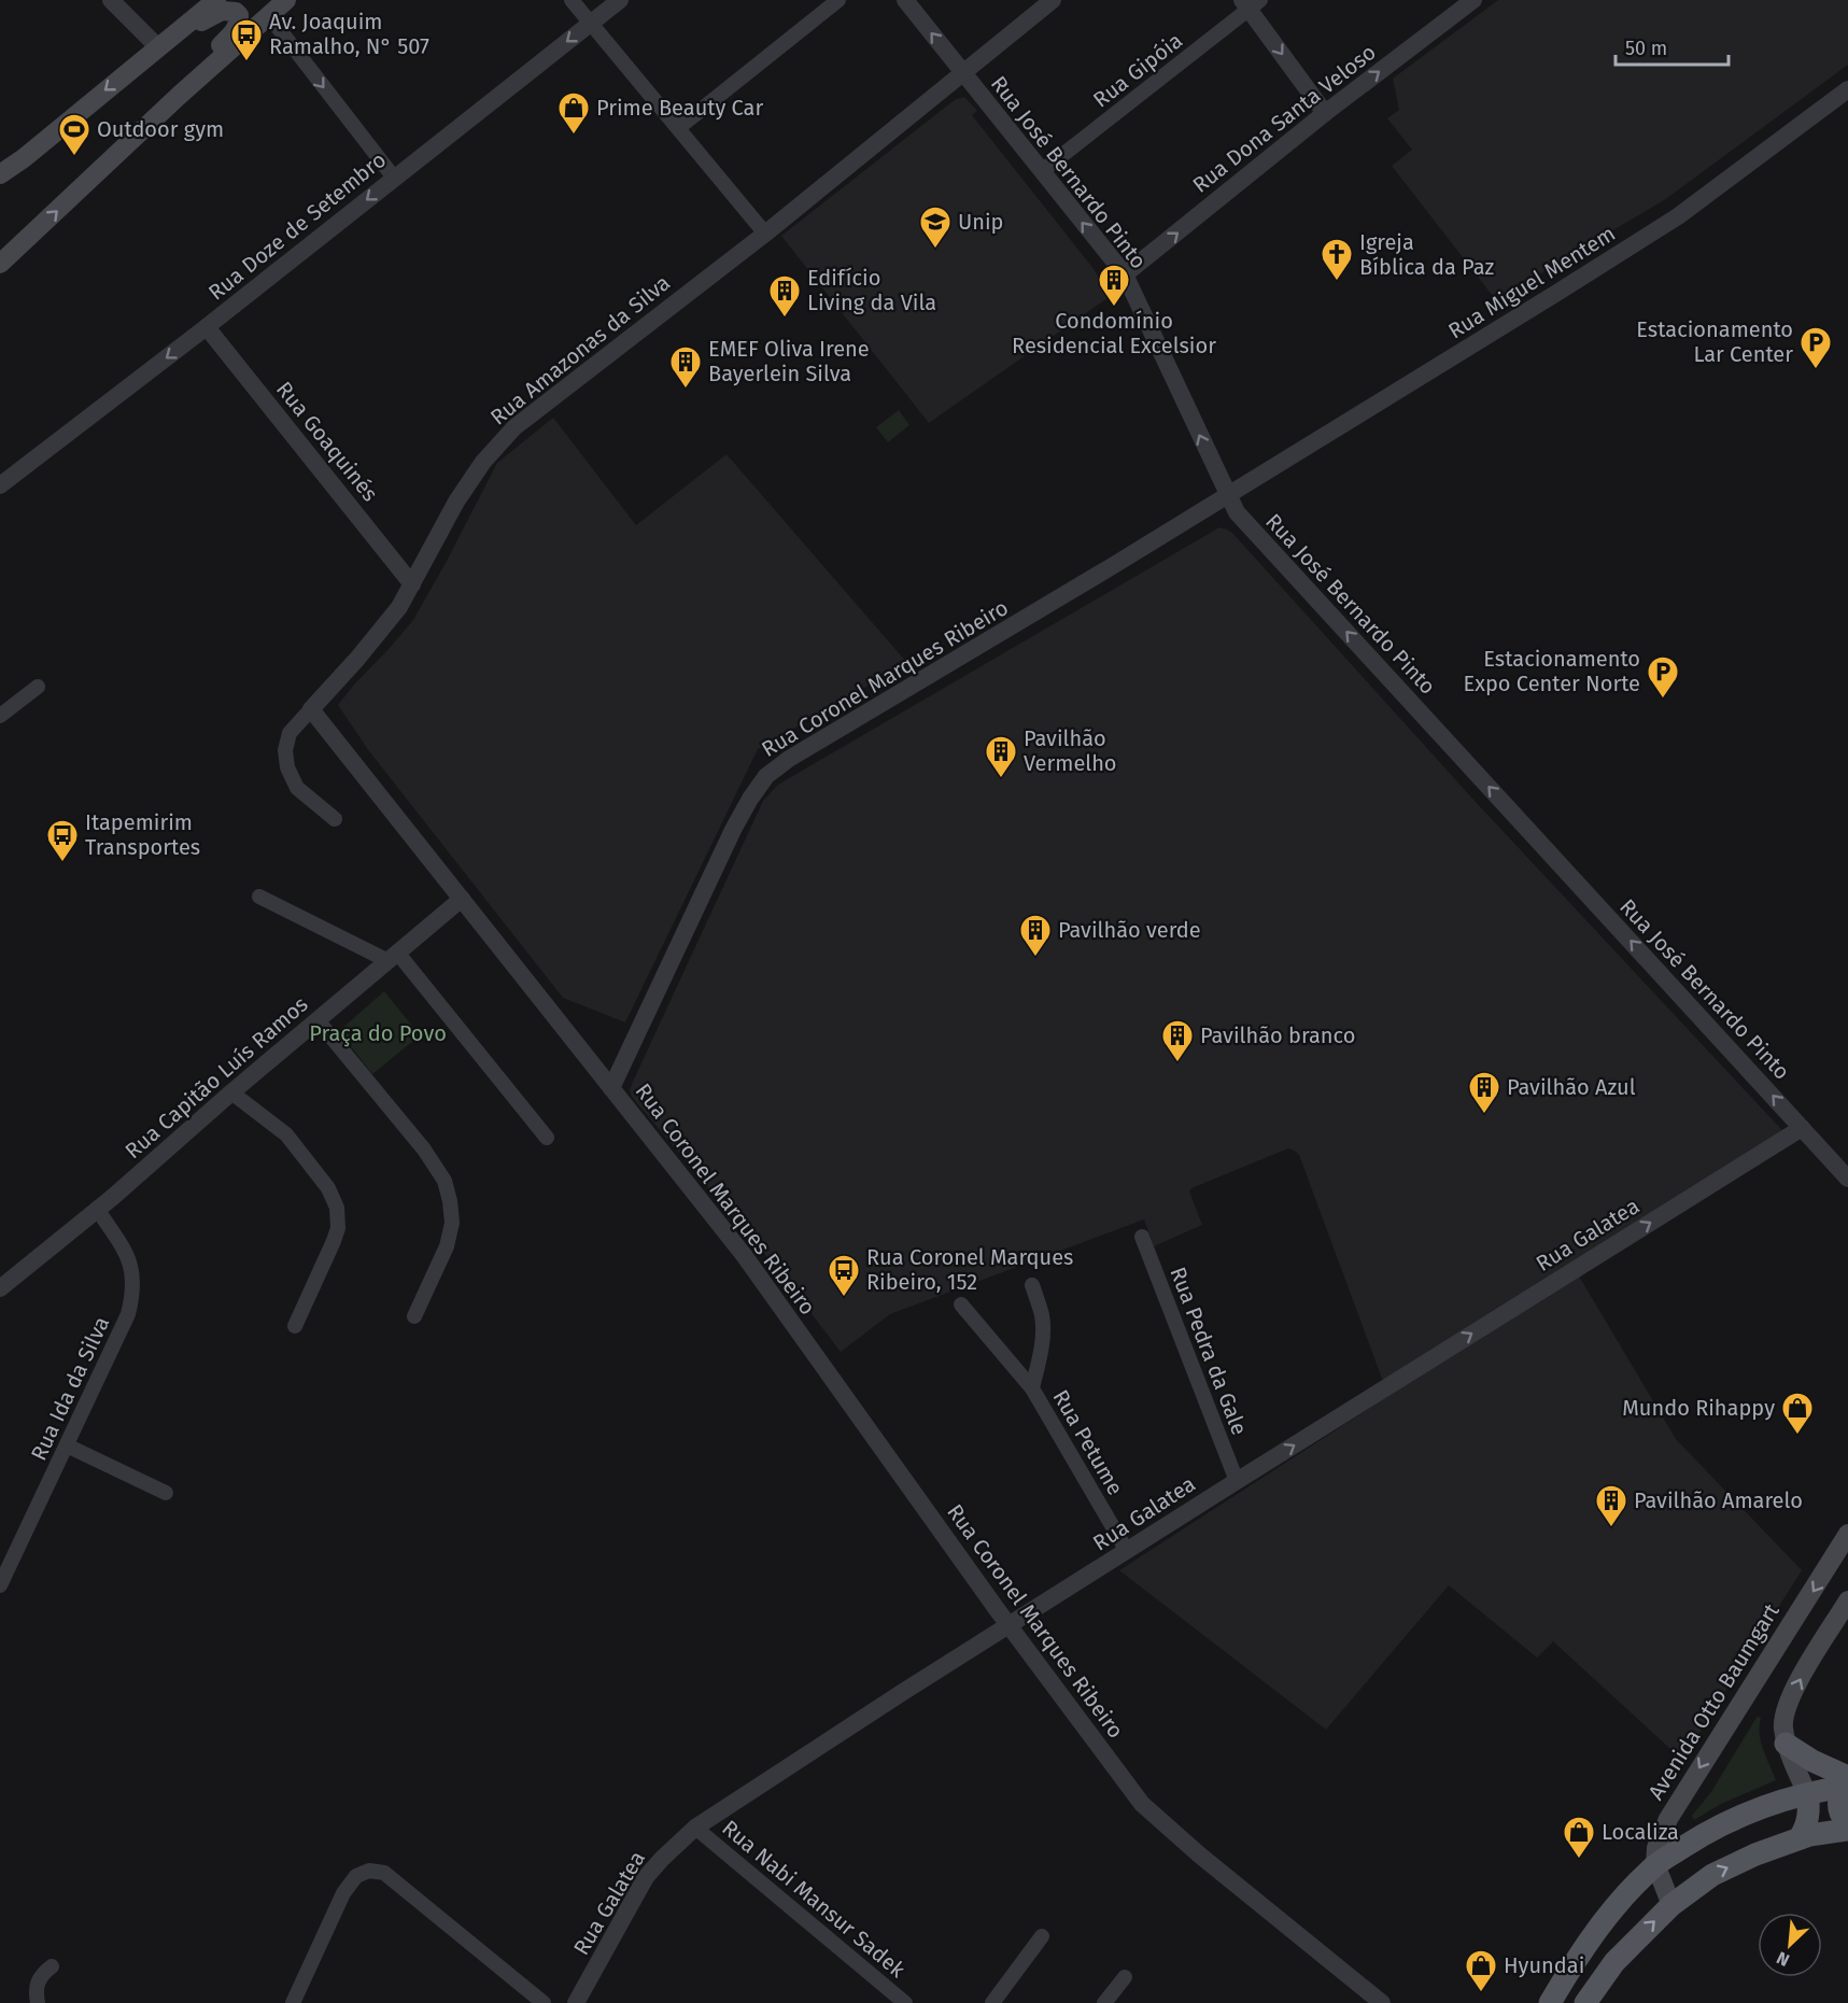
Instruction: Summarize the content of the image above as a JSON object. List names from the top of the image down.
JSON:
{
  "streets": {
    "main road": ["Avenida Otto Baumgart"],
    "street": [
      "Rua Gipóia",
      "Rua Dona Santa Veloso",
      "Rua José Bernardo Pinto",
      "Rua Doze de Setembro",
      "Rua Miguel Mentem",
      "Rua Amazonas da Silva",
      "Rua Goaquinés",
      "Rua Coronel Marques Ribeiro",
      "Rua Capitão Luís Ramos",
      "Rua Galatea",
      "Rua Pedra da Gale",
      "Rua Ida da Silva",
      "Rua Petume",
      "Rua Nabi Mansur Sadek"
    ]
  },
  "crossings": [
    ["Rua Gipóia", "Rua José Bernardo Pinto"],
    ["Rua Dona Santa Veloso", "Rua José Bernardo Pinto"],
    ["Rua José Bernardo Pinto", "Rua Miguel Mentem"],
    ["Rua José Bernardo Pinto", "Rua Amazonas da Silva"],
    ["Rua José Bernardo Pinto", "Rua Coronel Marques Ribeiro"],
    ["Rua José Bernardo Pinto", "Rua Galatea"],
    ["Rua Doze de Setembro", "Rua Goaquinés"],
    ["Rua Miguel Mentem", "Rua Coronel Marques Ribeiro"],
    ["Rua Amazonas da Silva", "Rua Goaquinés"],
    ["Rua Coronel Marques Ribeiro", "Rua Galatea"],
    ["Rua Capitão Luís Ramos", "Rua Ida da Silva"],
    ["Rua Galatea", "Rua Pedra da Gale"],
    ["Rua Galatea", "Rua Petume"],
    ["Rua Galatea", "Rua Nabi Mansur Sadek"]
  ],
  "one_way": [
    "Rua Dona Santa Veloso",
    "Rua José Bernardo Pinto",
    "Rua Doze de Setembro",
    "Rua Galatea"
  ],
  "parks": ["Praça do Povo"],
  "places": {
    "bus stop": ["Av. Joaquim Ramalho, N° 507", "Itapemirim Transportes", "Rua Coronel Marques Ribeiro, 152"],
    "shop": [
      "Prime Beauty Car",
      "Mundo Rihappy",
      "Localiza",
      "Hyundai"
    ],
    "sports": ["Outdoor gym"],
    "school or university": ["Unip"],
    "church": ["Igreja Bíblica da Paz"],
    "building": [
      "Condomínio Residencial Excelsior",
      "Edifício Living da Vila",
      "EMEF Oliva Irene Bayerlein Silva",
      "Pavilhão Vermelho",
      "Pavilhão verde",
      "Pavilhão branco",
      "Pavilhão Azul",
      "Pavilhão Amarelo"
    ],
    "parking": ["Estacionamento Lar Center", "Estacionamento Expo Center Norte"]
  },
  "scale_bar": "50 m",
  "north": "bottom left"
}
